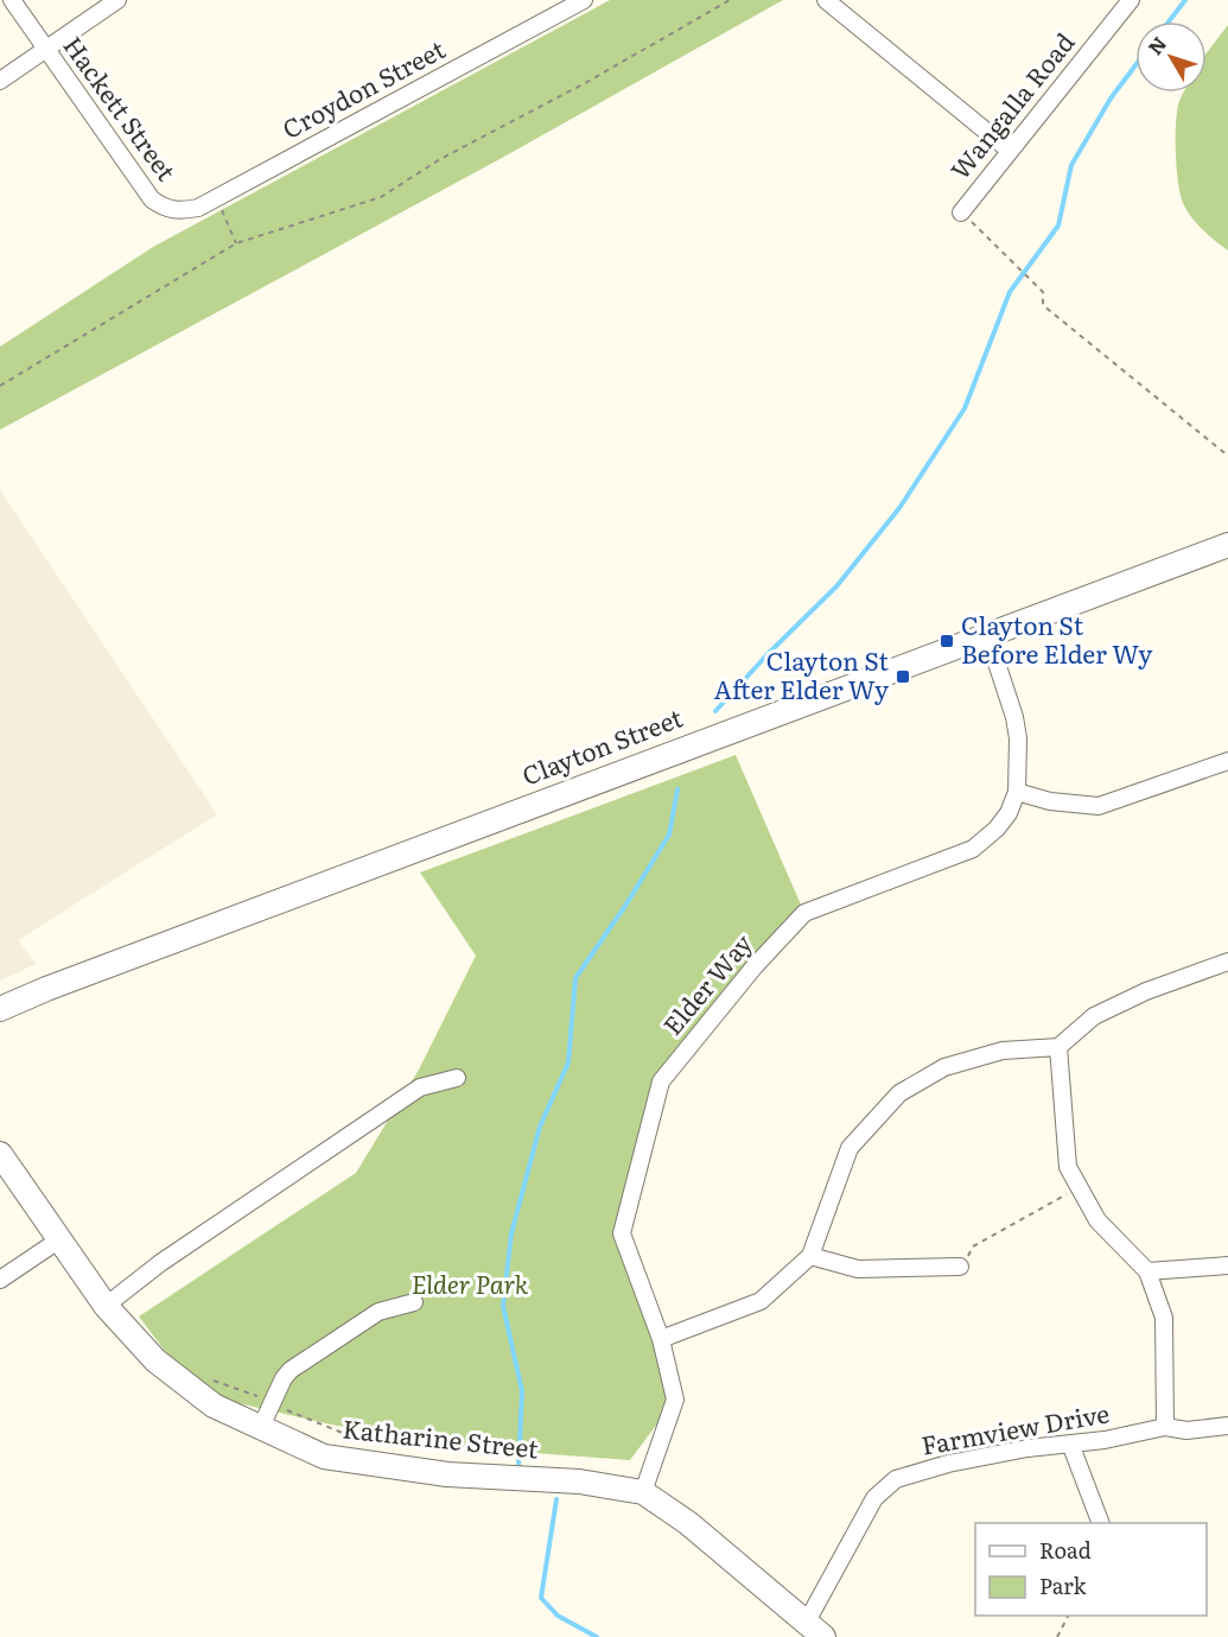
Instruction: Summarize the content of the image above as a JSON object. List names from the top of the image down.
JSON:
{
  "streets": {
    "main road": ["Clayton Street", "Katharine Street"],
    "street": [
      "Croydon Street",
      "Wangalla Road",
      "Hackett Street",
      "Elder Way",
      "Farmview Drive"
    ]
  },
  "crossings": [
    ["Croydon Street", "Hackett Street"],
    ["Clayton Street", "Elder Way"],
    ["Elder Way", "Katharine Street"],
    ["Farmview Drive", "Katharine Street"]
  ],
  "parks": ["Elder Park"],
  "places": {
    "transit": ["Clayton St Before Elder Wy", "Clayton St After Elder Wy"]
  },
  "legend": ["Road", "Park"],
  "north": "top left"
}
